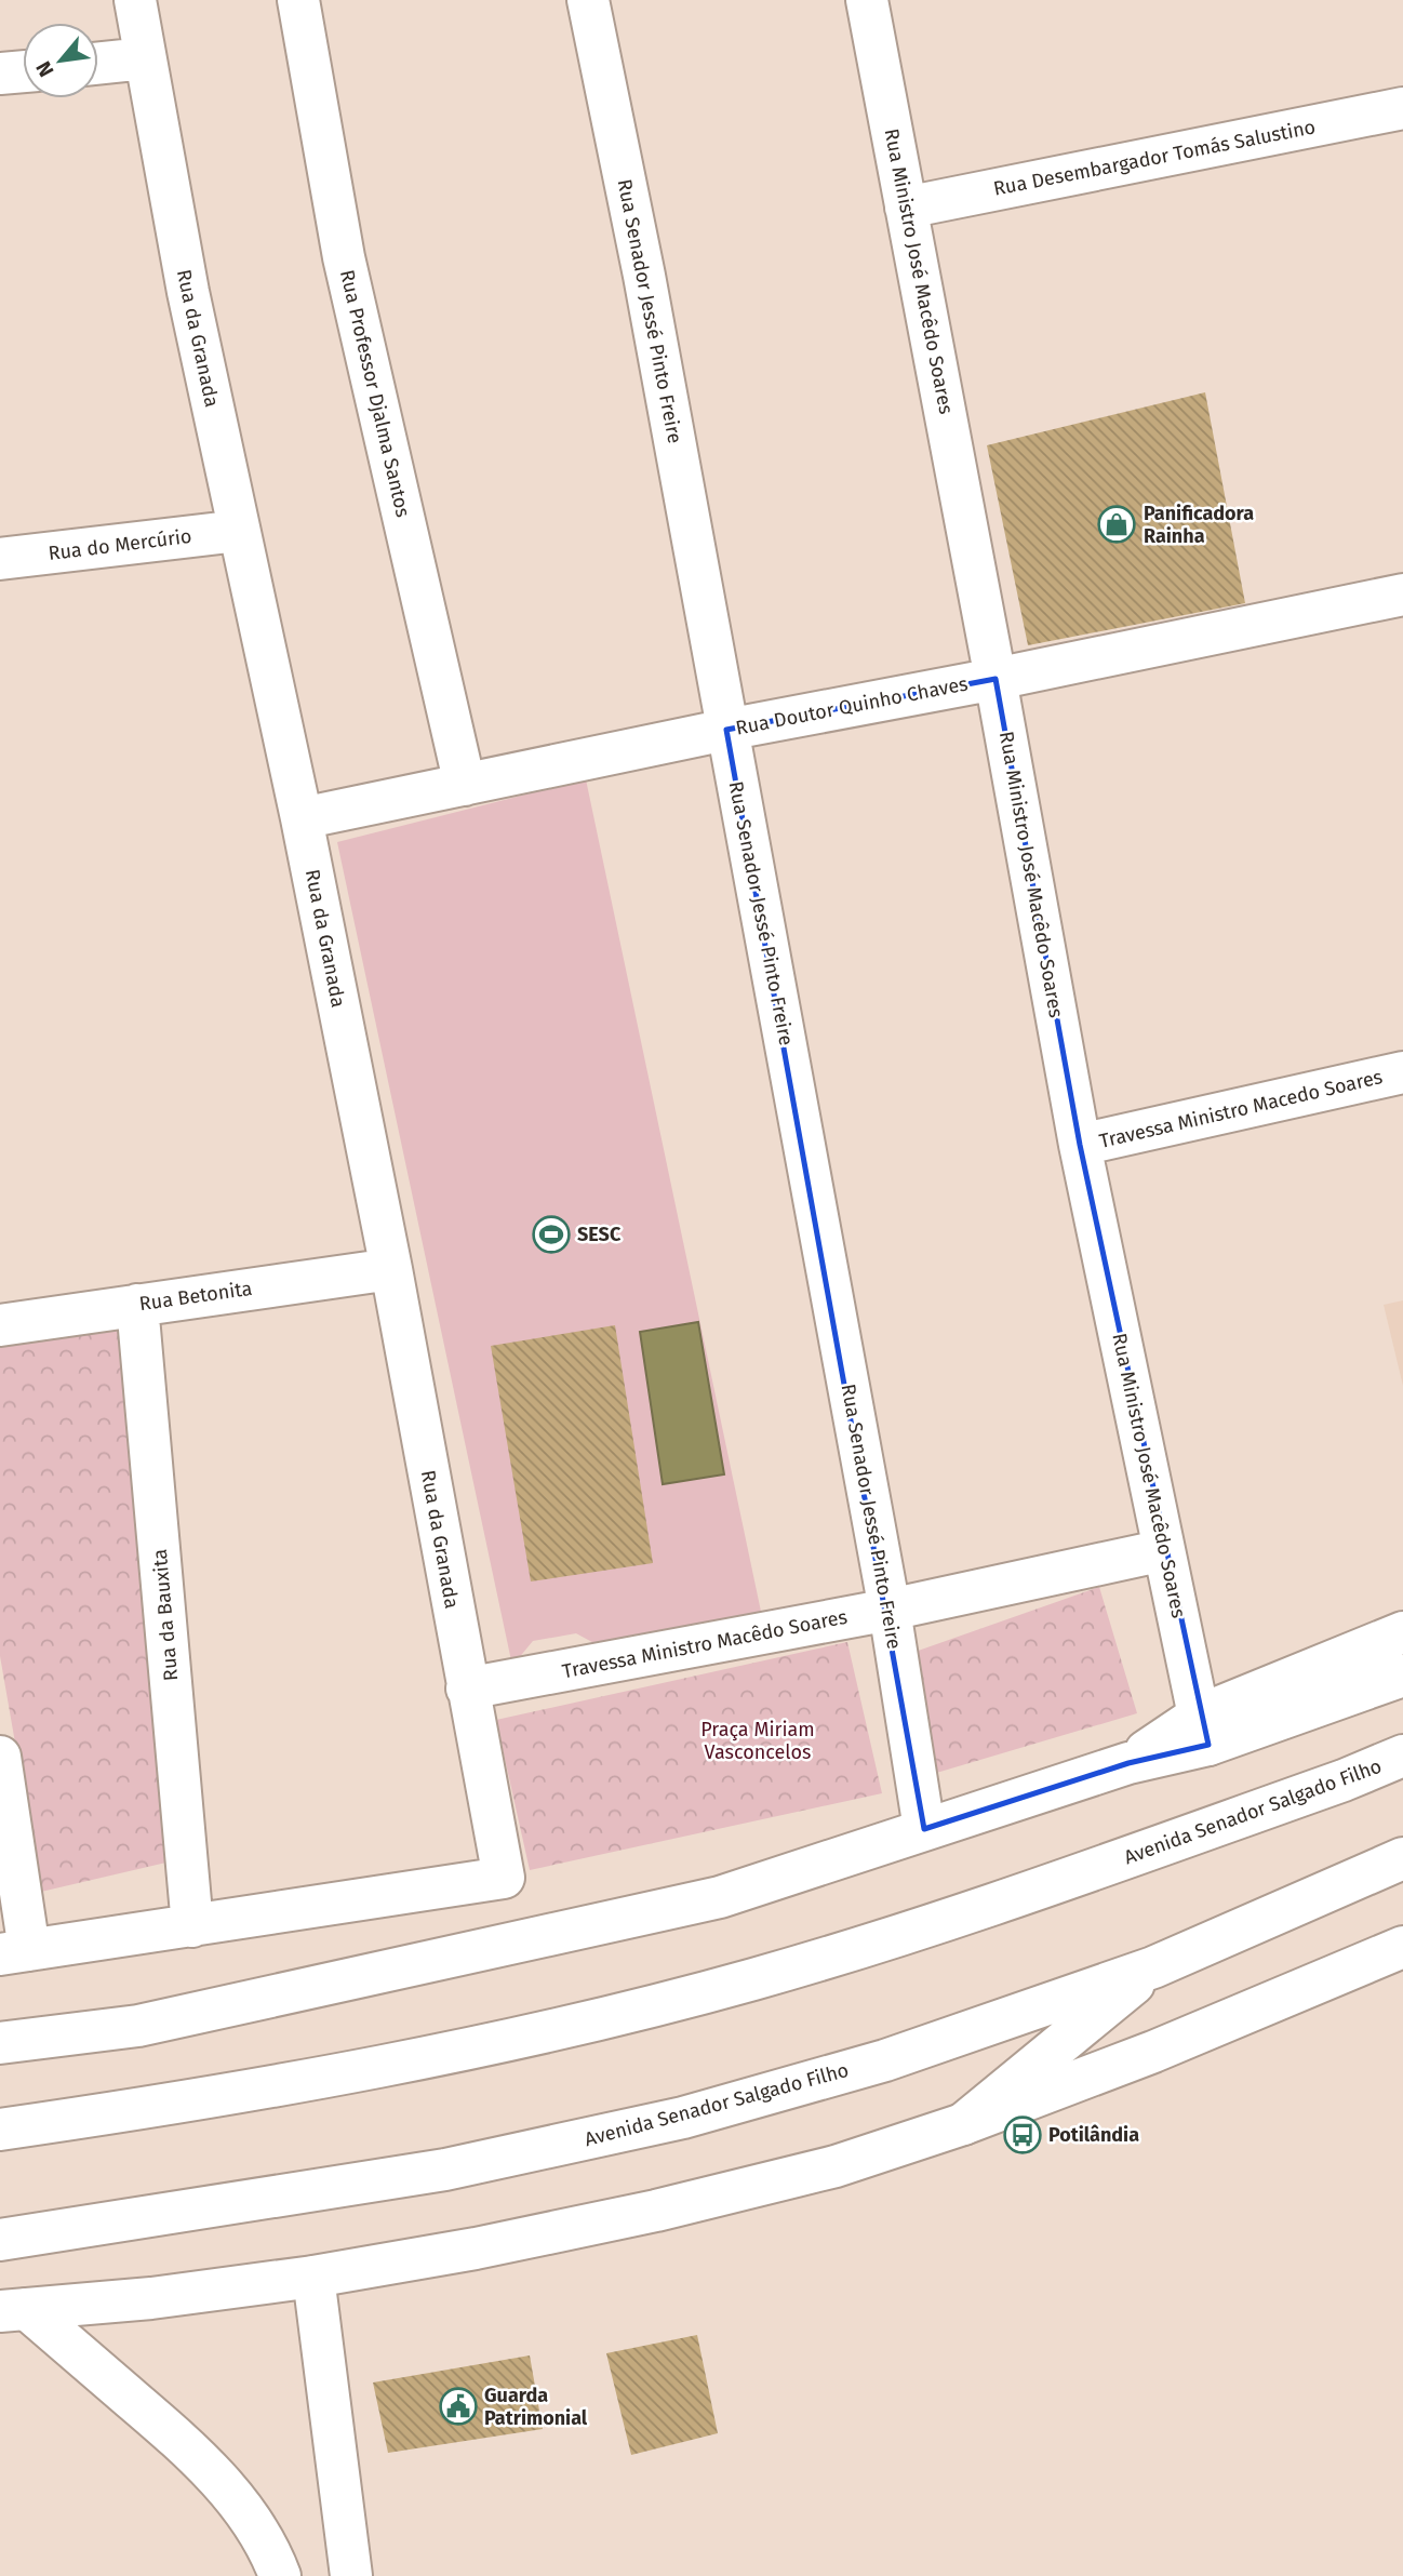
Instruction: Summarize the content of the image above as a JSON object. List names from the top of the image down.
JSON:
{
  "streets": {
    "main road": [
      "Rua Desembargador Tomás Salustino",
      "Rua Ministro José Macêdo Soares",
      "Rua Senador Jessé Pinto Freire",
      "Rua da Granada",
      "Rua Professor Djalma Santos",
      "Rua do Mercúrio",
      "Rua Doutor Quinho Chaves",
      "Travessa Ministro Macedo Soares",
      "Rua Betonita",
      "Rua da Bauxita",
      "Travessa Ministro Macêdo Soares",
      "Avenida Senador Salgado Filho"
    ]
  },
  "crossings": [
    ["Rua Desembargador Tomás Salustino", "Rua Ministro José Macêdo Soares"],
    ["Rua Ministro José Macêdo Soares", "Rua Doutor Quinho Chaves"],
    ["Rua Ministro José Macêdo Soares", "Travessa Ministro Macedo Soares"],
    ["Rua Ministro José Macêdo Soares", "Travessa Ministro Macêdo Soares"],
    ["Rua Senador Jessé Pinto Freire", "Rua Doutor Quinho Chaves"],
    ["Rua Senador Jessé Pinto Freire", "Travessa Ministro Macêdo Soares"],
    ["Rua da Granada", "Rua do Mercúrio"],
    ["Rua da Granada", "Rua Doutor Quinho Chaves"],
    ["Rua da Granada", "Rua Betonita"],
    ["Rua da Granada", "Rua da Bauxita"],
    ["Rua da Granada", "Travessa Ministro Macêdo Soares"],
    ["Rua Professor Djalma Santos", "Rua Doutor Quinho Chaves"],
    ["Rua Betonita", "Rua da Bauxita"]
  ],
  "parks": ["Praça Miriam Vasconcelos"],
  "places": {
    "shop": ["Panificadora Rainha"],
    "sports": ["SESC"],
    "bus stop": ["Potilândia"],
    "public building": ["Guarda Patrimonial"]
  },
  "north": "bottom left"
}
